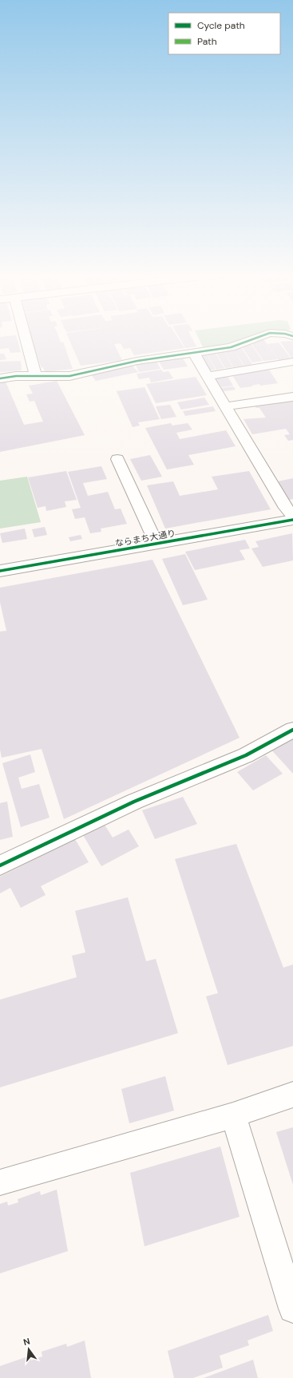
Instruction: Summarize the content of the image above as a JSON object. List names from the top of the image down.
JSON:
{
  "streets": {
    "street": ["ならまち大通り"]
  },
  "legend": ["Cycle path", "Path"],
  "north": "top"
}
